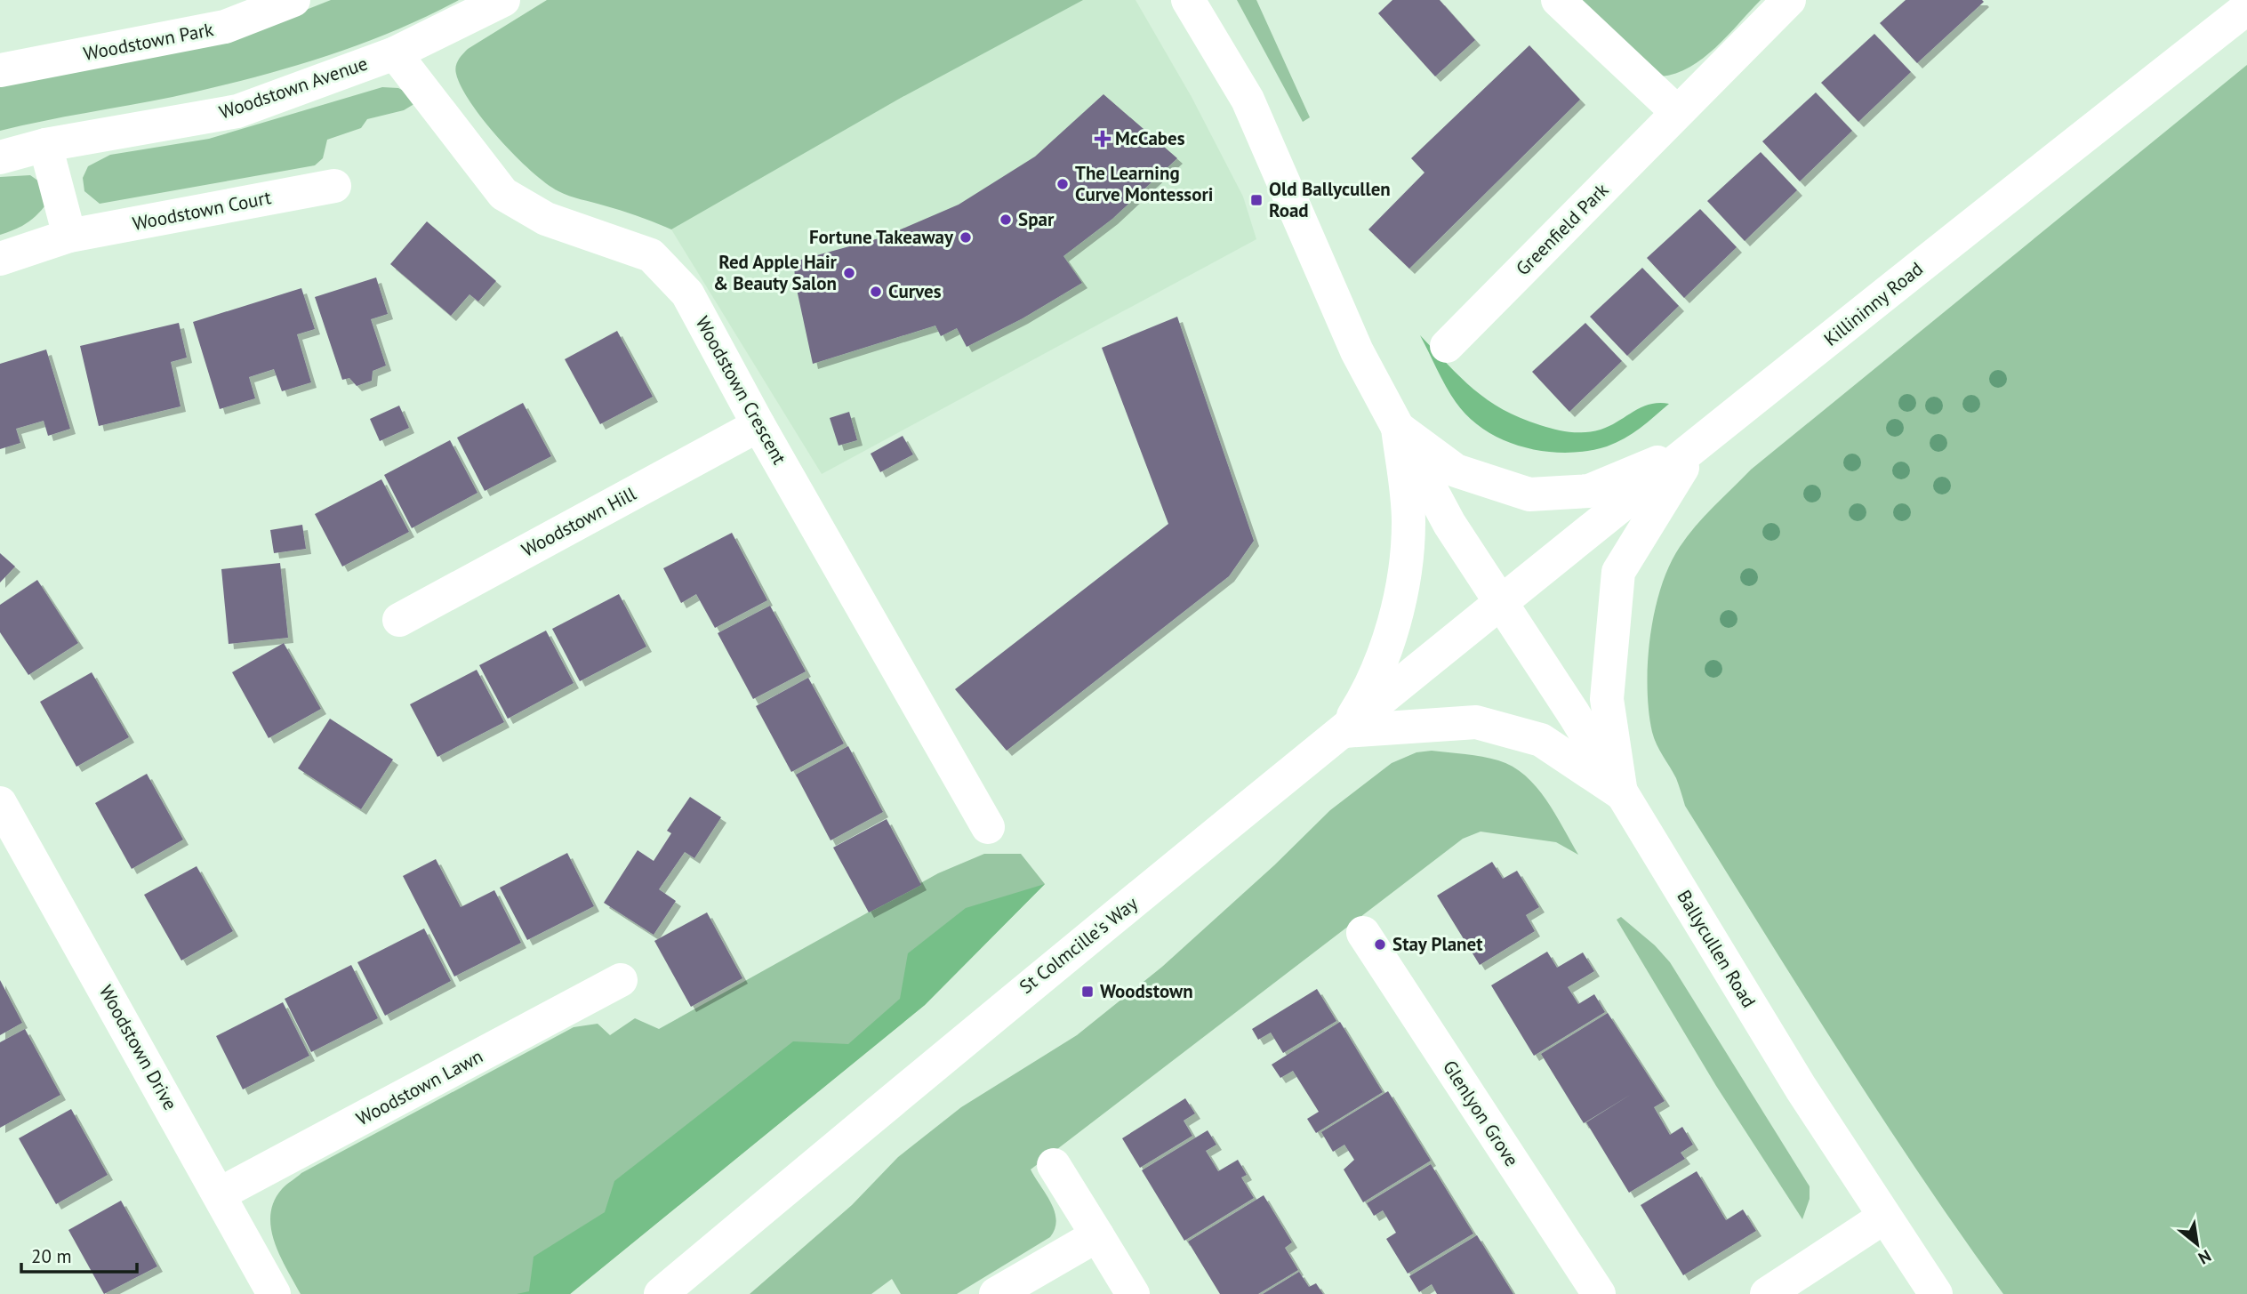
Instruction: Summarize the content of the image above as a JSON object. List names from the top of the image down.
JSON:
{
  "streets": {
    "street": [
      "Woodstown Park",
      "Woodstown Avenue",
      "Woodstown Court",
      "Greenfield Park",
      "Killininny Road",
      "Woodstown Crescent",
      "Woodstown Hill",
      "St Colmcille's Way",
      "Ballycullen Road",
      "Woodstown Drive",
      "Woodstown Lawn",
      "Glenlyon Grove"
    ]
  },
  "crossings": [
    ["Woodstown Avenue", "Woodstown Crescent"],
    ["Killininny Road", "St Colmcille's Way"],
    ["Killininny Road", "Ballycullen Road"],
    ["Woodstown Crescent", "Woodstown Hill"],
    ["St Colmcille's Way", "Ballycullen Road"],
    ["Woodstown Drive", "Woodstown Lawn"]
  ],
  "places": {
    "health": ["McCabes"],
    "other": [
      "The Learning Curve Montessori",
      "Spar",
      "Fortune Takeaway",
      "Red Apple Hair & Beauty Salon",
      "Curves",
      "Stay Planet"
    ],
    "transit": ["Old Ballycullen Road", "Woodstown"]
  },
  "scale_bar": "20 m",
  "north": "bottom right"
}
